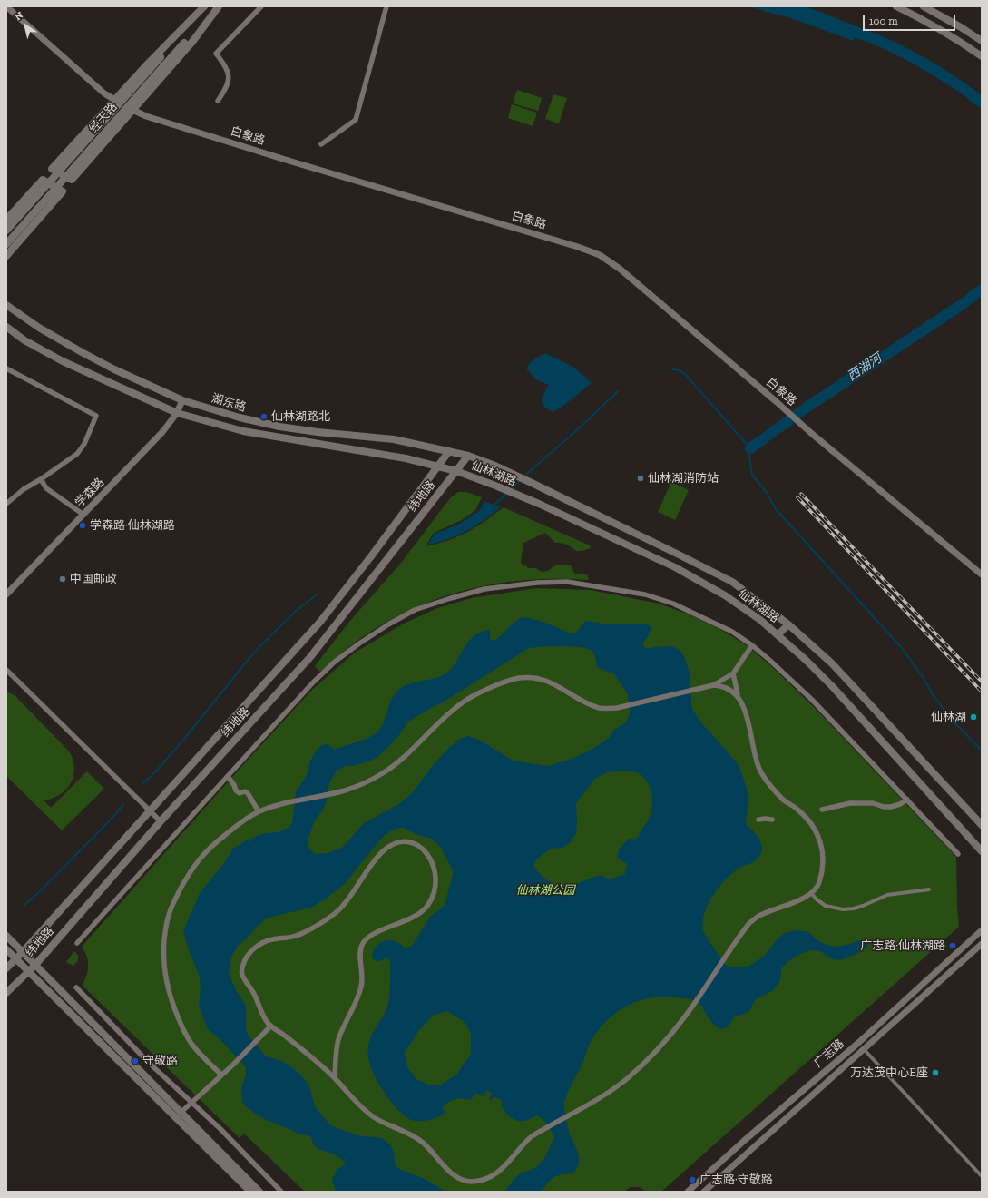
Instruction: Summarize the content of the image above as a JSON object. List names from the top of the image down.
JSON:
{
  "streets": {
    "main road": [
      "经天路",
      "湖东路",
      "仙林湖路",
      "纬地路"
    ],
    "street": ["白象路", "学森路", "广志路"]
  },
  "crossings": [
    ["湖东路", "仙林湖路"],
    ["湖东路", "学森路"],
    ["湖东路", "纬地路"],
    ["仙林湖路", "纬地路"]
  ],
  "water": ["西湖河"],
  "parks": ["仙林湖公园"],
  "places": [
    "仙林湖路北",
    "仙林湖消防站",
    "学森路·仙林湖路",
    "中国邮政",
    "仙林湖",
    "广志路·仙林湖路",
    "守敬路",
    "万达茂中心E座",
    "广志路·守敬路"
  ],
  "scale_bar": "100 m",
  "north": "top left"
}
